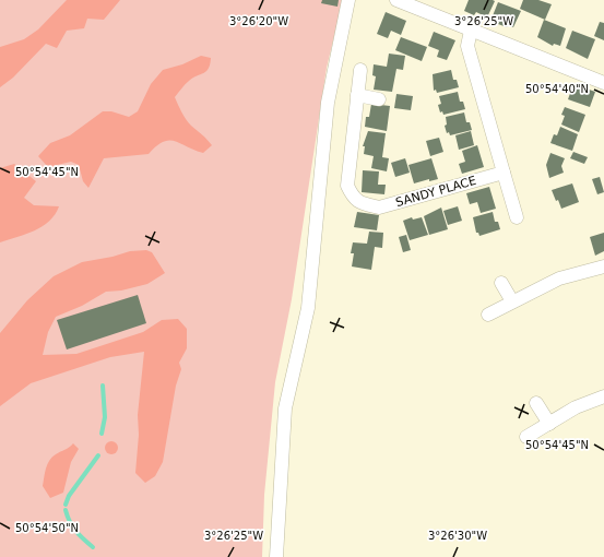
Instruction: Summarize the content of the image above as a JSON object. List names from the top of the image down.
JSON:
{
  "streets": {
    "street": ["SANDY PLACE"]
  },
  "coordinates": [
    "3°26'20\"W",
    "3°26'25\"W",
    "50°54'40\"N",
    "50°54'45\"N",
    "50°54'50\"N",
    "3°26'30\"W"
  ]
}
